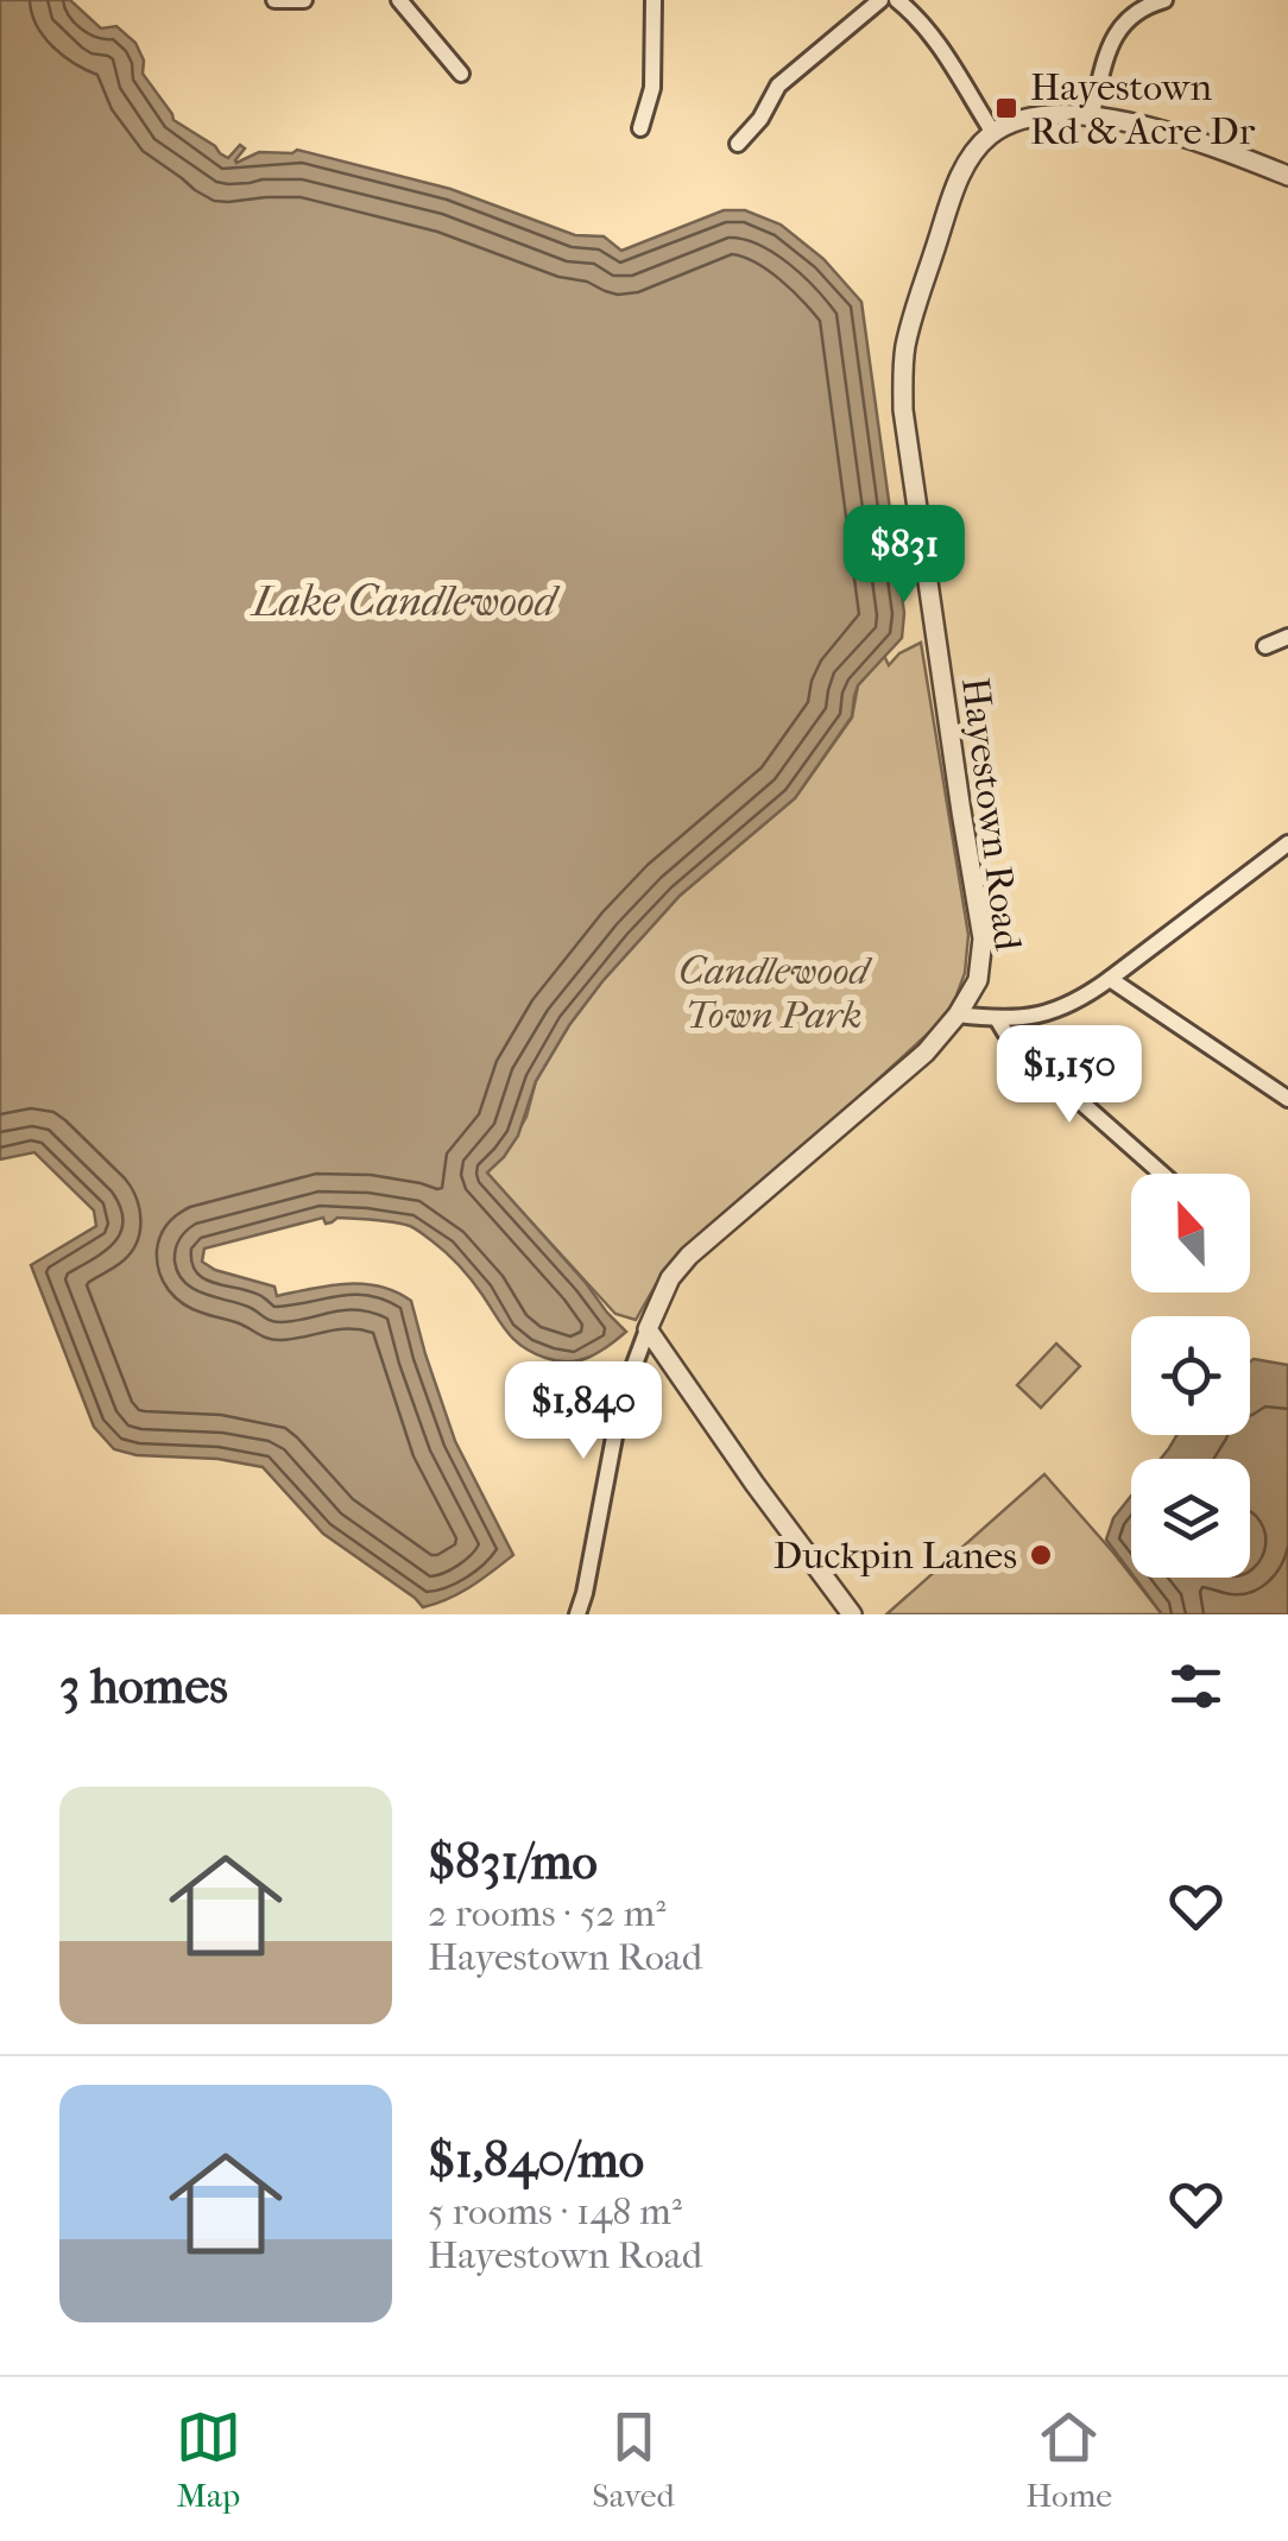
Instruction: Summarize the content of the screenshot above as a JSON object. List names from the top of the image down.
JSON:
{
  "streets": {
    "street": ["Hayestown Road"]
  },
  "water": ["Lake Candlewood"],
  "parks": ["Candlewood Town Park"],
  "places": {
    "transit": ["Hayestown Rd & Acre Dr"],
    "other": ["Duckpin Lanes"]
  },
  "north": "top",
  "page": {
    "price": ["$831", "$1,150", "$1,840"],
    "heading": "3 homes",
    "list": [
      {
        "name": "$831/mo",
        "note": "2 rooms · 52 m² · Hayestown Road"
      },
      {
        "name": "$1,840/mo",
        "note": "5 rooms · 148 m² · Hayestown Road"
      }
    ],
    "tabs": ["Map", "Saved", "Home"]
  }
}
